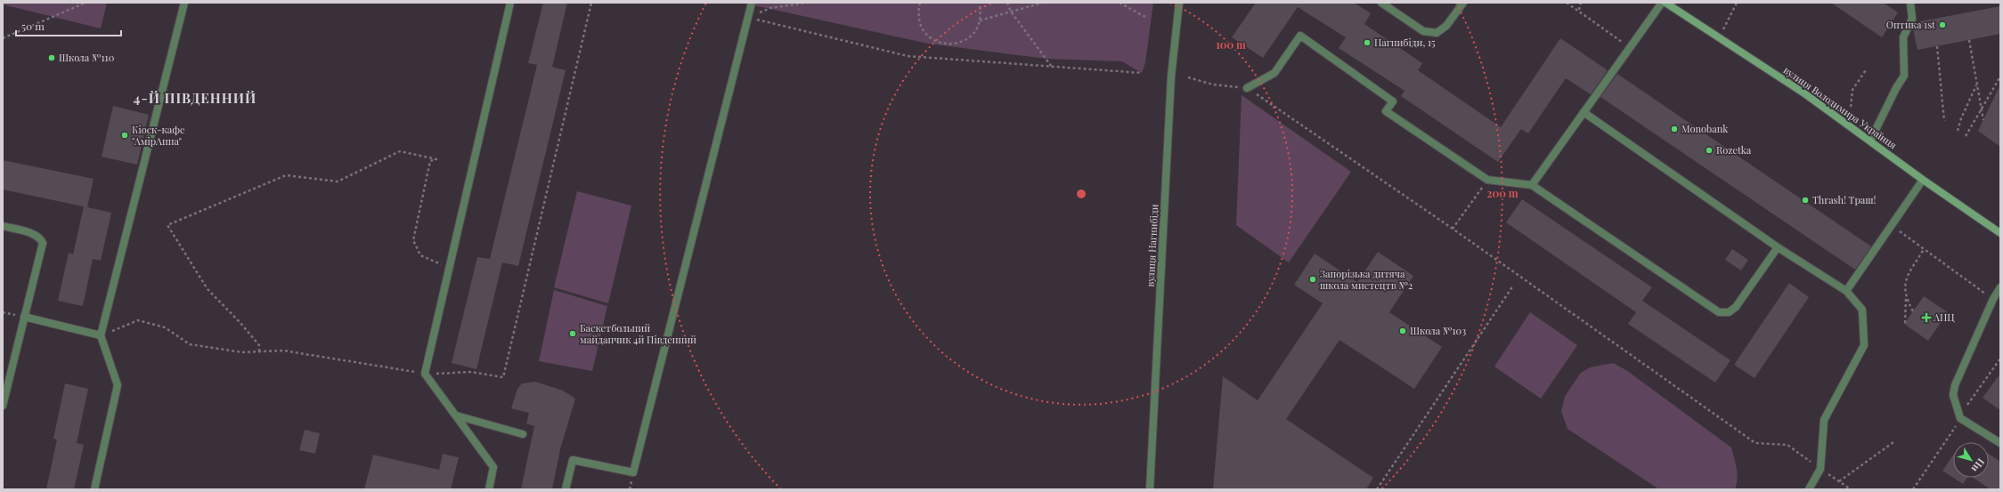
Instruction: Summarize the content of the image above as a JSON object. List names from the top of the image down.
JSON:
{
  "streets": {
    "street": ["вулиця Володимира Українця", "вулиця Нагнибіди"]
  },
  "districts": ["4-Й ПІВДЕННИЙ"],
  "places": {
    "other": [
      "Оптика 1st",
      "Нагнибіди, 15",
      "Школа №110",
      "Monobank",
      "Кіоск-кафе \"АмірАнна\"",
      "Rozetka",
      "Thrash! Траш!",
      "Запорізька дитяча школа мистецтв №2",
      "Школа №103",
      "Баскетбольний майданчик 4й Південний"
    ],
    "health": ["АНЦ"]
  },
  "scale_bar": "50 m",
  "north": "bottom right",
  "rings": ["100 m", "200 m"]
}
